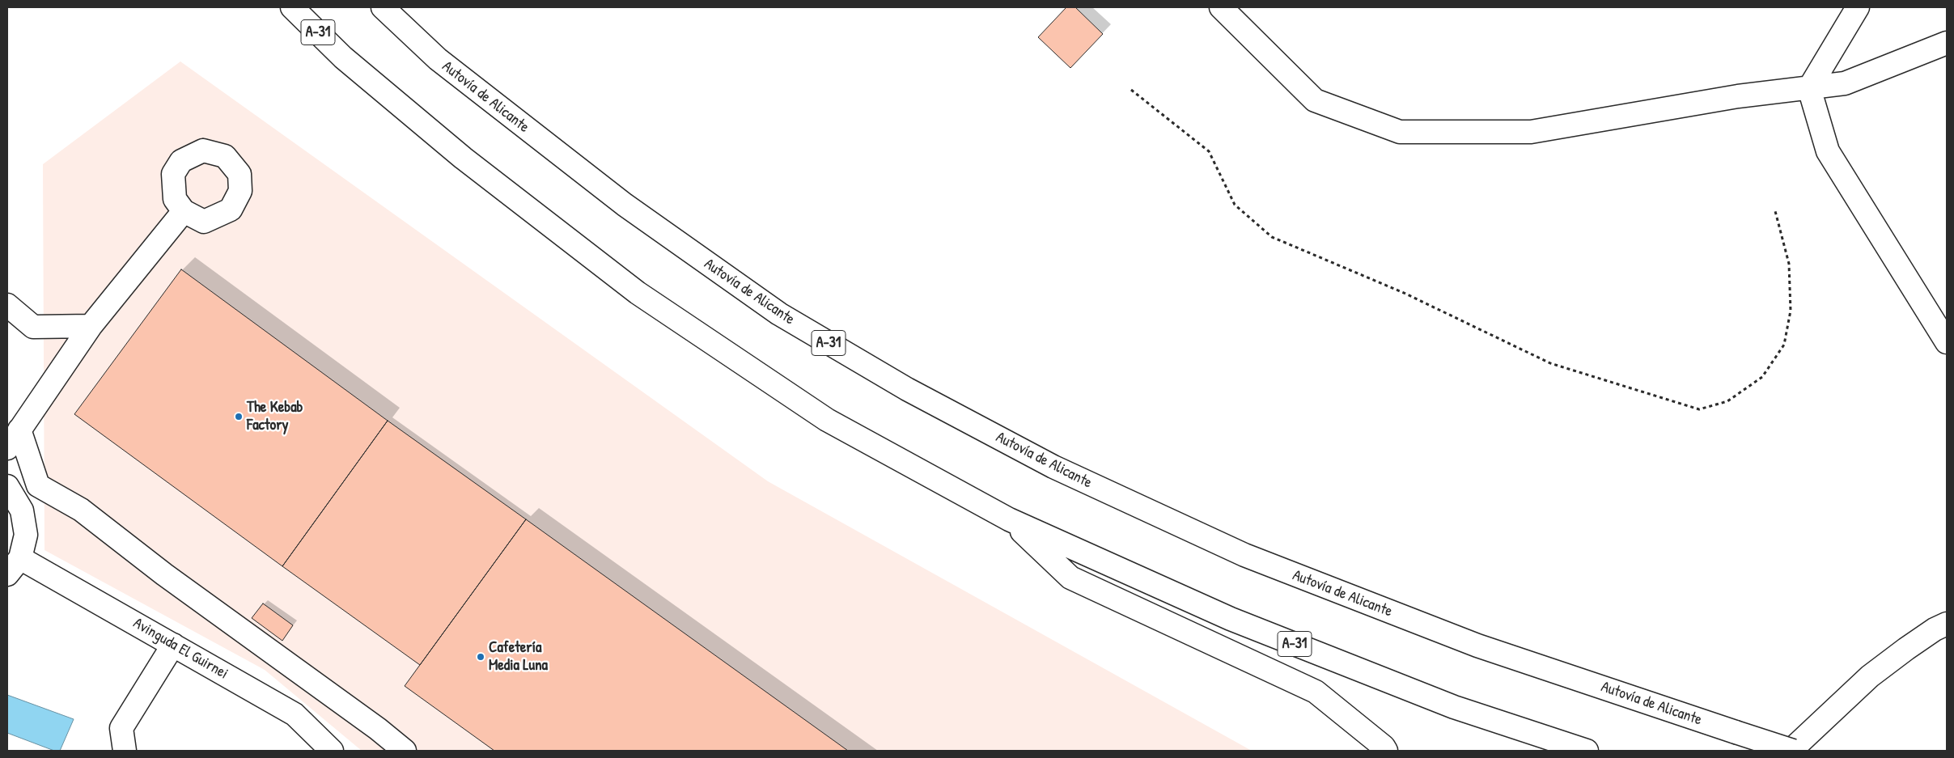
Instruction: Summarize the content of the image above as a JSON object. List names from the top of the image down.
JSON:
{
  "streets": {
    "main road": ["A-31", "Autovía de Alicante", "Avinguda El Guirnei"]
  },
  "places": ["The Kebab Factory", "Cafetería Media Luna"]
}
